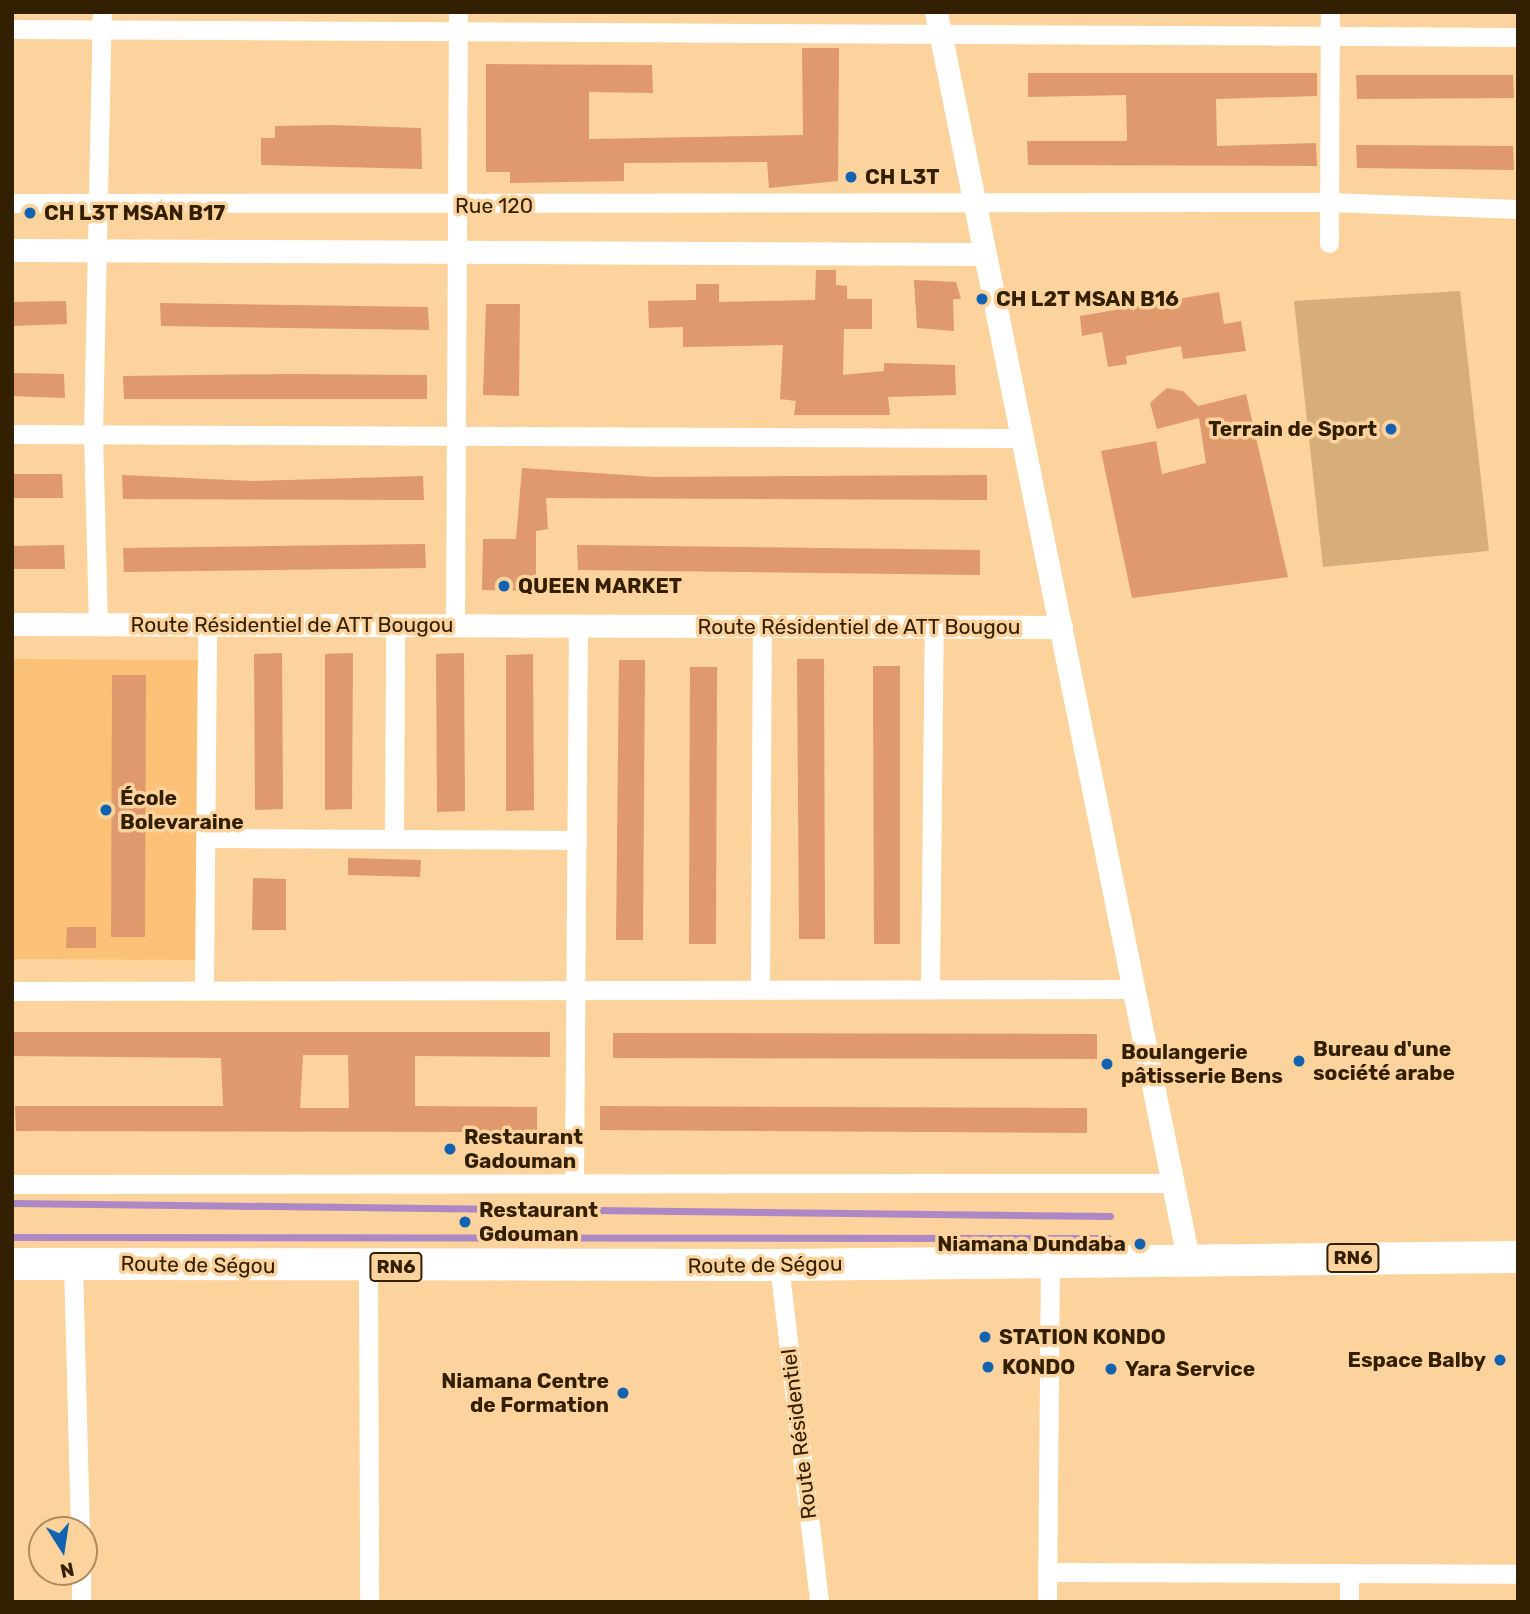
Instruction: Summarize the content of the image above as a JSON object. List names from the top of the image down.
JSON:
{
  "streets": {
    "highway": ["RN6", "Route de Ségou"],
    "street": ["Rue 120", "Route Résidentiel de ATT Bougou", "Route Résidentiel"]
  },
  "crossings": [
    ["Route de Ségou", "Route Résidentiel"]
  ],
  "places": [
    "CH L3T",
    "CH L3T MSAN B17",
    "CH L2T MSAN B16",
    "Terrain de Sport",
    "QUEEN MARKET",
    "École Bolevaraine",
    "Bureau d'une société arabe",
    "Boulangerie pâtisserie Bens",
    "Restaurant Gadouman",
    "Restaurant Gdouman",
    "Niamana Dundaba",
    "STATION KONDO",
    "Espace Balby",
    "KONDO",
    "Yara Service",
    "Niamana Centre de Formation"
  ],
  "north": "bottom"
}
